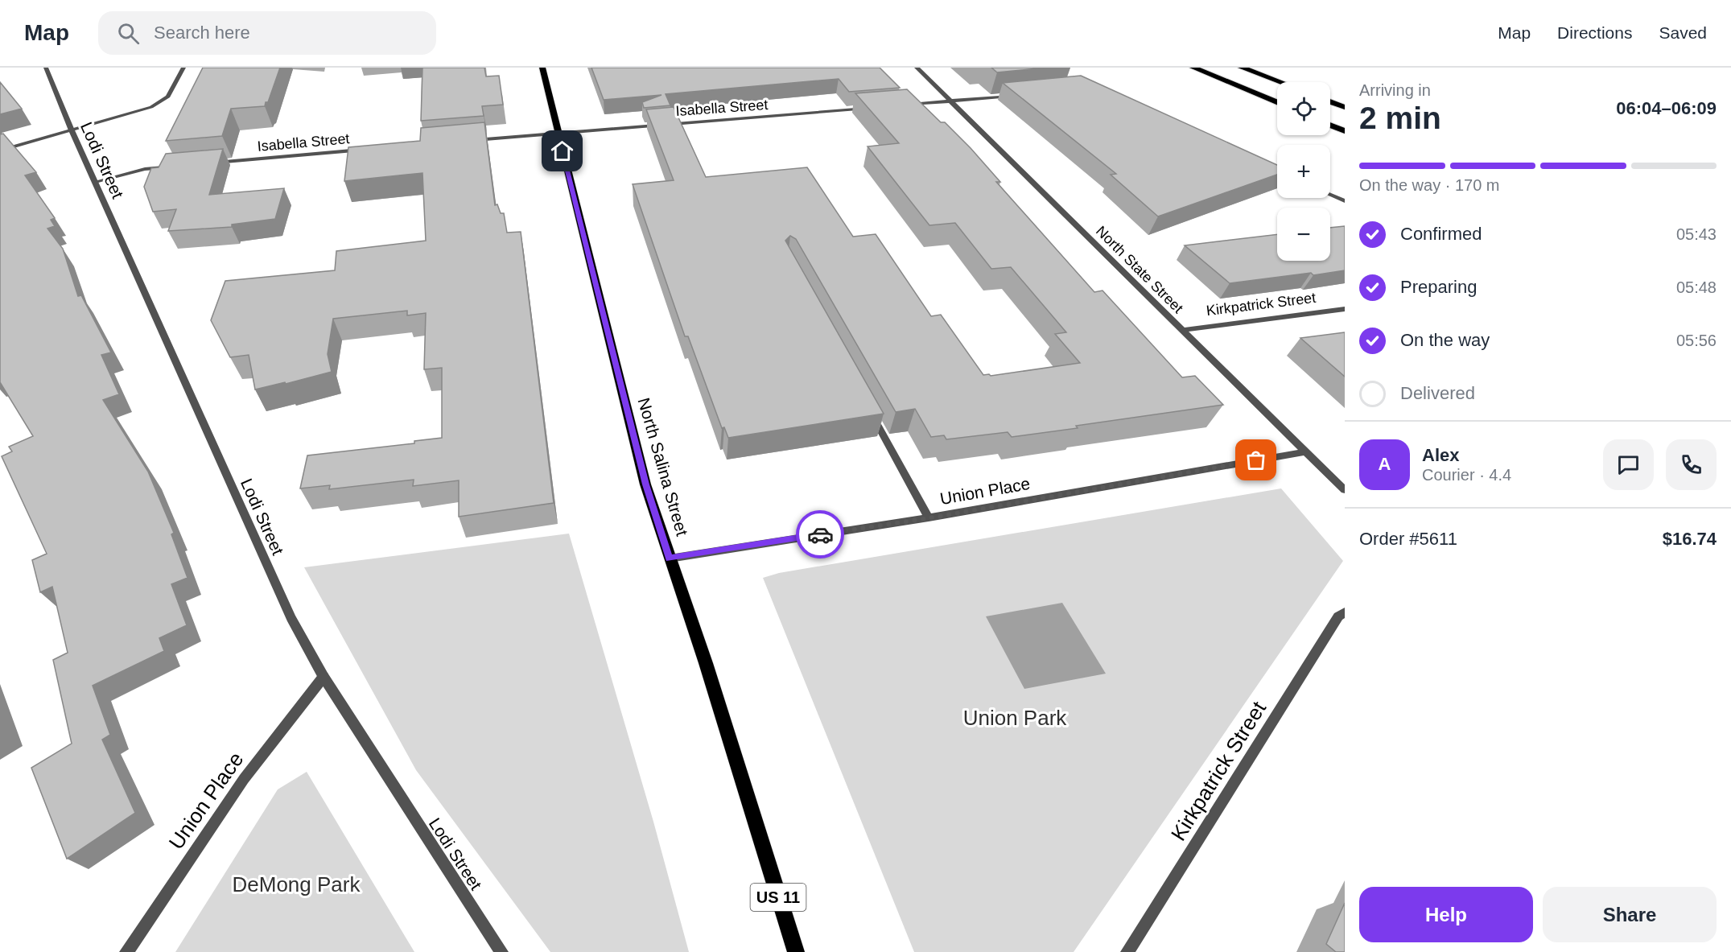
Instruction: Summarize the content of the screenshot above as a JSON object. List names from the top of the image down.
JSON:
{
  "streets": {
    "main road": ["North Salina Street", "US 11"],
    "street": [
      "Isabella Street",
      "Lodi Street",
      "North State Street",
      "Kirkpatrick Street",
      "Union Place"
    ]
  },
  "crossings": [
    ["Isabella Street", "North Salina Street"],
    ["Lodi Street", "Union Place"],
    ["North State Street", "Kirkpatrick Street"],
    ["North State Street", "Union Place"],
    ["North Salina Street", "Union Place"]
  ],
  "parks": ["Union Park", "DeMong Park"],
  "page": {
    "header": "Map",
    "search": "Search here",
    "nav": ["Map", "Directions", "Saved"],
    "heading": ["2 min", "Arriving in", "06:04–06:09"],
    "panel": [
      "Alex",
      "Courier · 4.4",
      "Order #5611",
      "$16.74"
    ],
    "map_buttons": ["+", "−"],
    "bar": "On the way · 170 m",
    "list": [
      ["Confirmed", "05:43"],
      ["Preparing", "05:48"],
      ["On the way", "05:56"],
      "Delivered"
    ],
    "round": "A",
    "buttons": ["Help", "Share"]
  }
}
